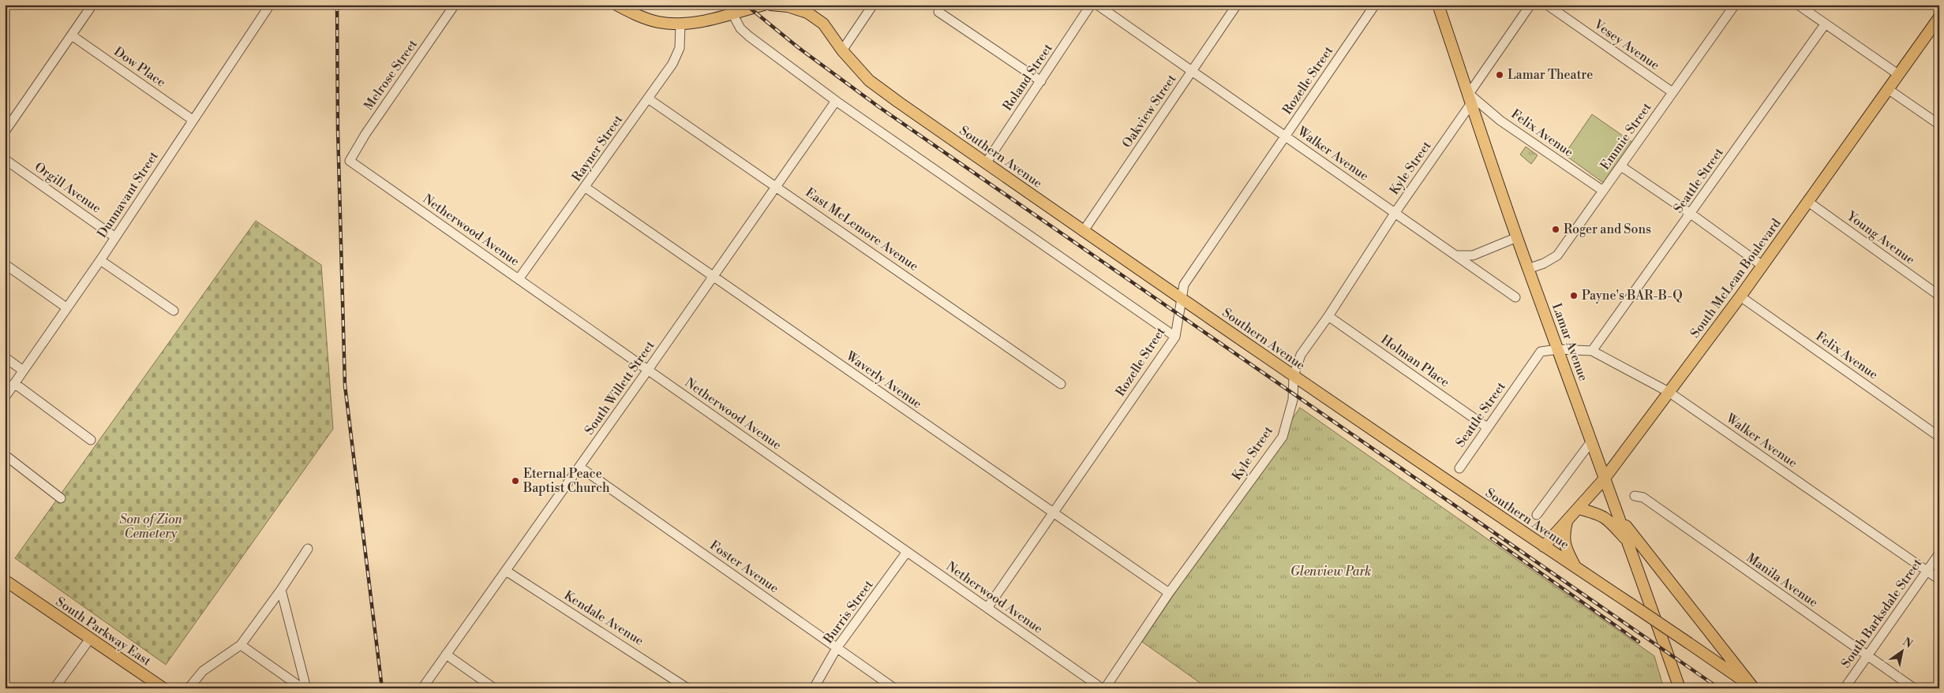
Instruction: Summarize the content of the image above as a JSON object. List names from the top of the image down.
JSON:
{
  "streets": {
    "main road": [
      "Southern Avenue",
      "South McLean Boulevard",
      "Lamar Avenue",
      "South Parkway East"
    ],
    "street": [
      "Vesey Avenue",
      "Dow Place",
      "Melrose Street",
      "Roland Street",
      "Rozelle Street",
      "Oakview Street",
      "Felix Avenue",
      "Emmie Street",
      "Rayner Street",
      "Walker Avenue",
      "Kyle Street",
      "Seattle Street",
      "Orgill Avenue",
      "Dunnavant Street",
      "East McLemore Avenue",
      "Netherwood Avenue",
      "Young Avenue",
      "Holman Place",
      "Waverly Avenue",
      "South Willett Street",
      "Foster Avenue",
      "Manila Avenue",
      "Burris Street",
      "South Barksdale Street",
      "Kendale Avenue"
    ]
  },
  "crossings": [
    ["Vesey Avenue", "Emmie Street"],
    ["Dow Place", "Dunnavant Street"],
    ["Melrose Street", "Netherwood Avenue"],
    ["Roland Street", "Southern Avenue"],
    ["Rozelle Street", "Walker Avenue"],
    ["Rozelle Street", "Southern Avenue"],
    ["Rozelle Street", "Netherwood Avenue"],
    ["Rozelle Street", "Waverly Avenue"],
    ["Oakview Street", "Walker Avenue"],
    ["Oakview Street", "Southern Avenue"],
    ["Felix Avenue", "Emmie Street"],
    ["Felix Avenue", "Kyle Street"],
    ["Felix Avenue", "South McLean Boulevard"],
    ["Felix Avenue", "Lamar Avenue"],
    ["Emmie Street", "Lamar Avenue"],
    ["Rayner Street", "East McLemore Avenue"],
    ["Rayner Street", "Netherwood Avenue"],
    ["Rayner Street", "Waverly Avenue"],
    ["Walker Avenue", "Kyle Street"],
    ["Walker Avenue", "Seattle Street"],
    ["Walker Avenue", "South McLean Boulevard"],
    ["Walker Avenue", "Lamar Avenue"],
    ["Walker Avenue", "South Barksdale Street"],
    ["Southern Avenue", "Kyle Street"],
    ["Southern Avenue", "South McLean Boulevard"],
    ["Kyle Street", "Lamar Avenue"],
    ["Kyle Street", "Holman Place"],
    ["Kyle Street", "Waverly Avenue"],
    ["Seattle Street", "Lamar Avenue"],
    ["Seattle Street", "Holman Place"],
    ["Orgill Avenue", "Dunnavant Street"],
    ["East McLemore Avenue", "South Willett Street"],
    ["Netherwood Avenue", "South Willett Street"],
    ["Netherwood Avenue", "Burris Street"],
    ["Young Avenue", "South McLean Boulevard"],
    ["South McLean Boulevard", "Lamar Avenue"],
    ["Waverly Avenue", "South Willett Street"],
    ["South Willett Street", "Foster Avenue"],
    ["South Willett Street", "Kendale Avenue"],
    ["Foster Avenue", "Burris Street"],
    ["Manila Avenue", "South Barksdale Street"]
  ],
  "parks": ["Son of Zion Cemetery", "Glenview Park"],
  "places": [
    "Lamar Theatre",
    "Roger and Sons",
    "Payne's BAR-B-Q",
    "Eternal Peace Baptist Church"
  ],
  "north": "top right"
}
